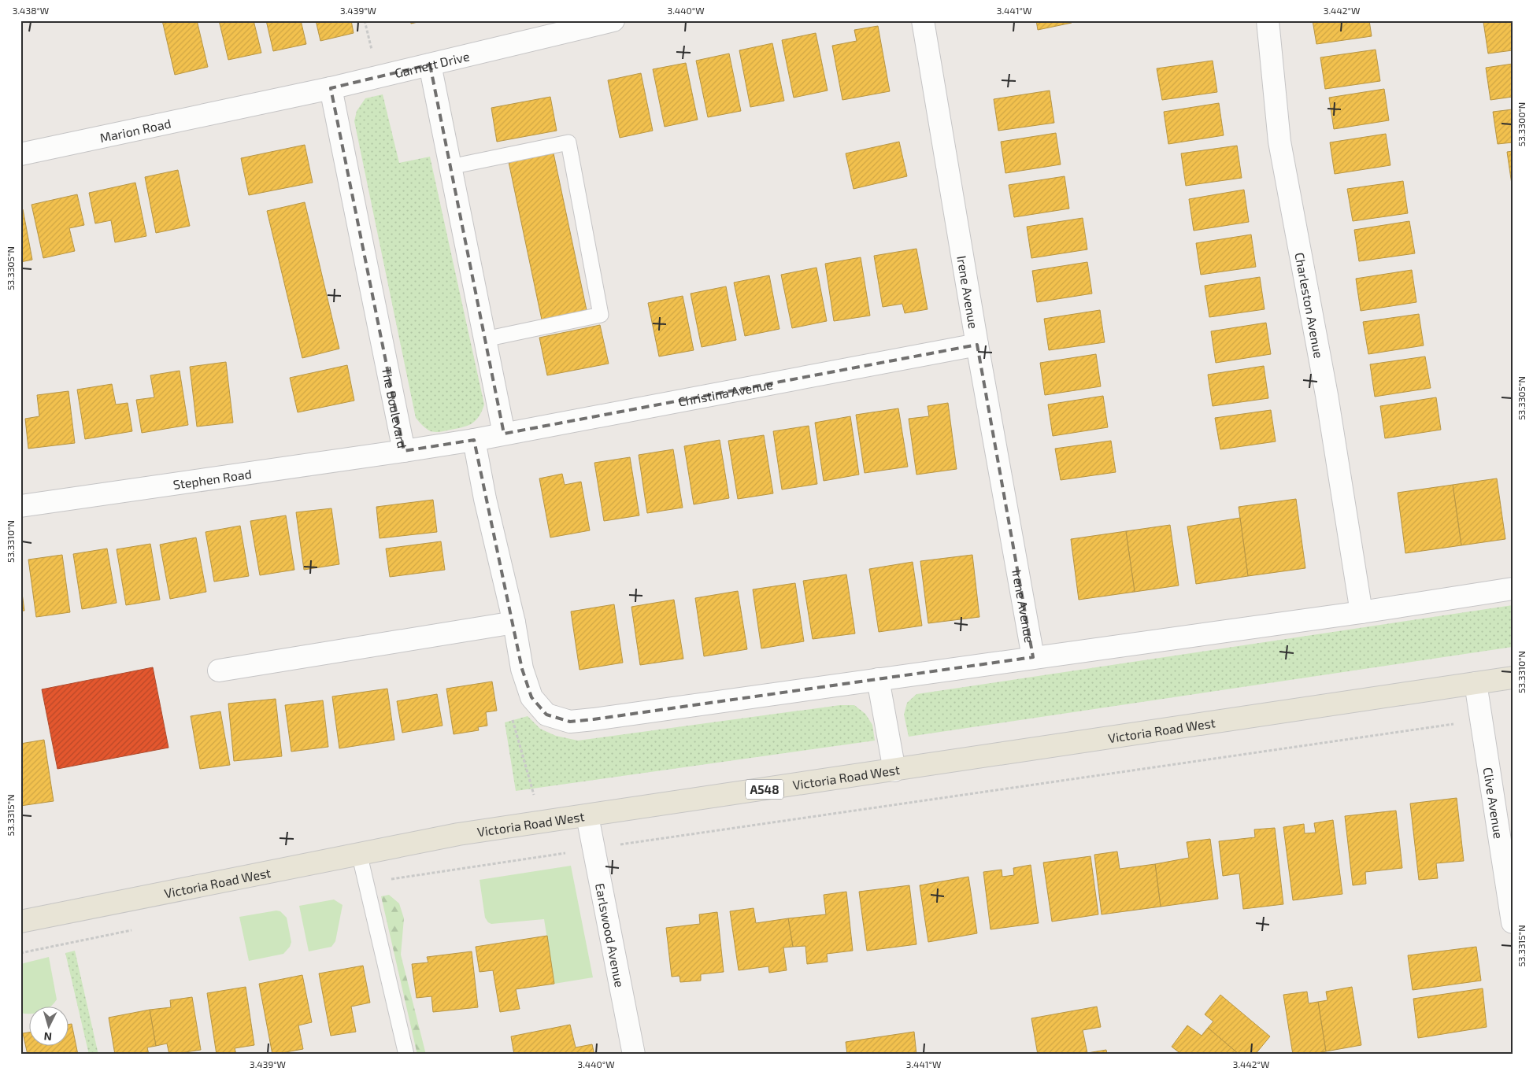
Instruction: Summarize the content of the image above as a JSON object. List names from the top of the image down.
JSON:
{
  "streets": {
    "main road": ["Victoria Road West", "A548"],
    "street": [
      "Garnett Drive",
      "Marion Road",
      "Irene Avenue",
      "Charleston Avenue",
      "Christina Avenue",
      "The Boulevard",
      "Stephen Road",
      "Clive Avenue",
      "Earlswood Avenue"
    ]
  },
  "crossings": [
    ["Garnett Drive", "Marion Road"],
    ["Garnett Drive", "The Boulevard"],
    ["Irene Avenue", "Christina Avenue"],
    ["Christina Avenue", "The Boulevard"],
    ["The Boulevard", "Stephen Road"],
    ["Victoria Road West", "Clive Avenue"],
    ["Victoria Road West", "Earlswood Avenue"]
  ],
  "north": "bottom",
  "coordinates": [
    "3.438°W",
    "3.439°W",
    "3.440°W",
    "3.441°W",
    "3.442°W",
    "53.3300°N",
    "53.3305°N",
    "53.3310°N",
    "53.3315°N"
  ]
}
